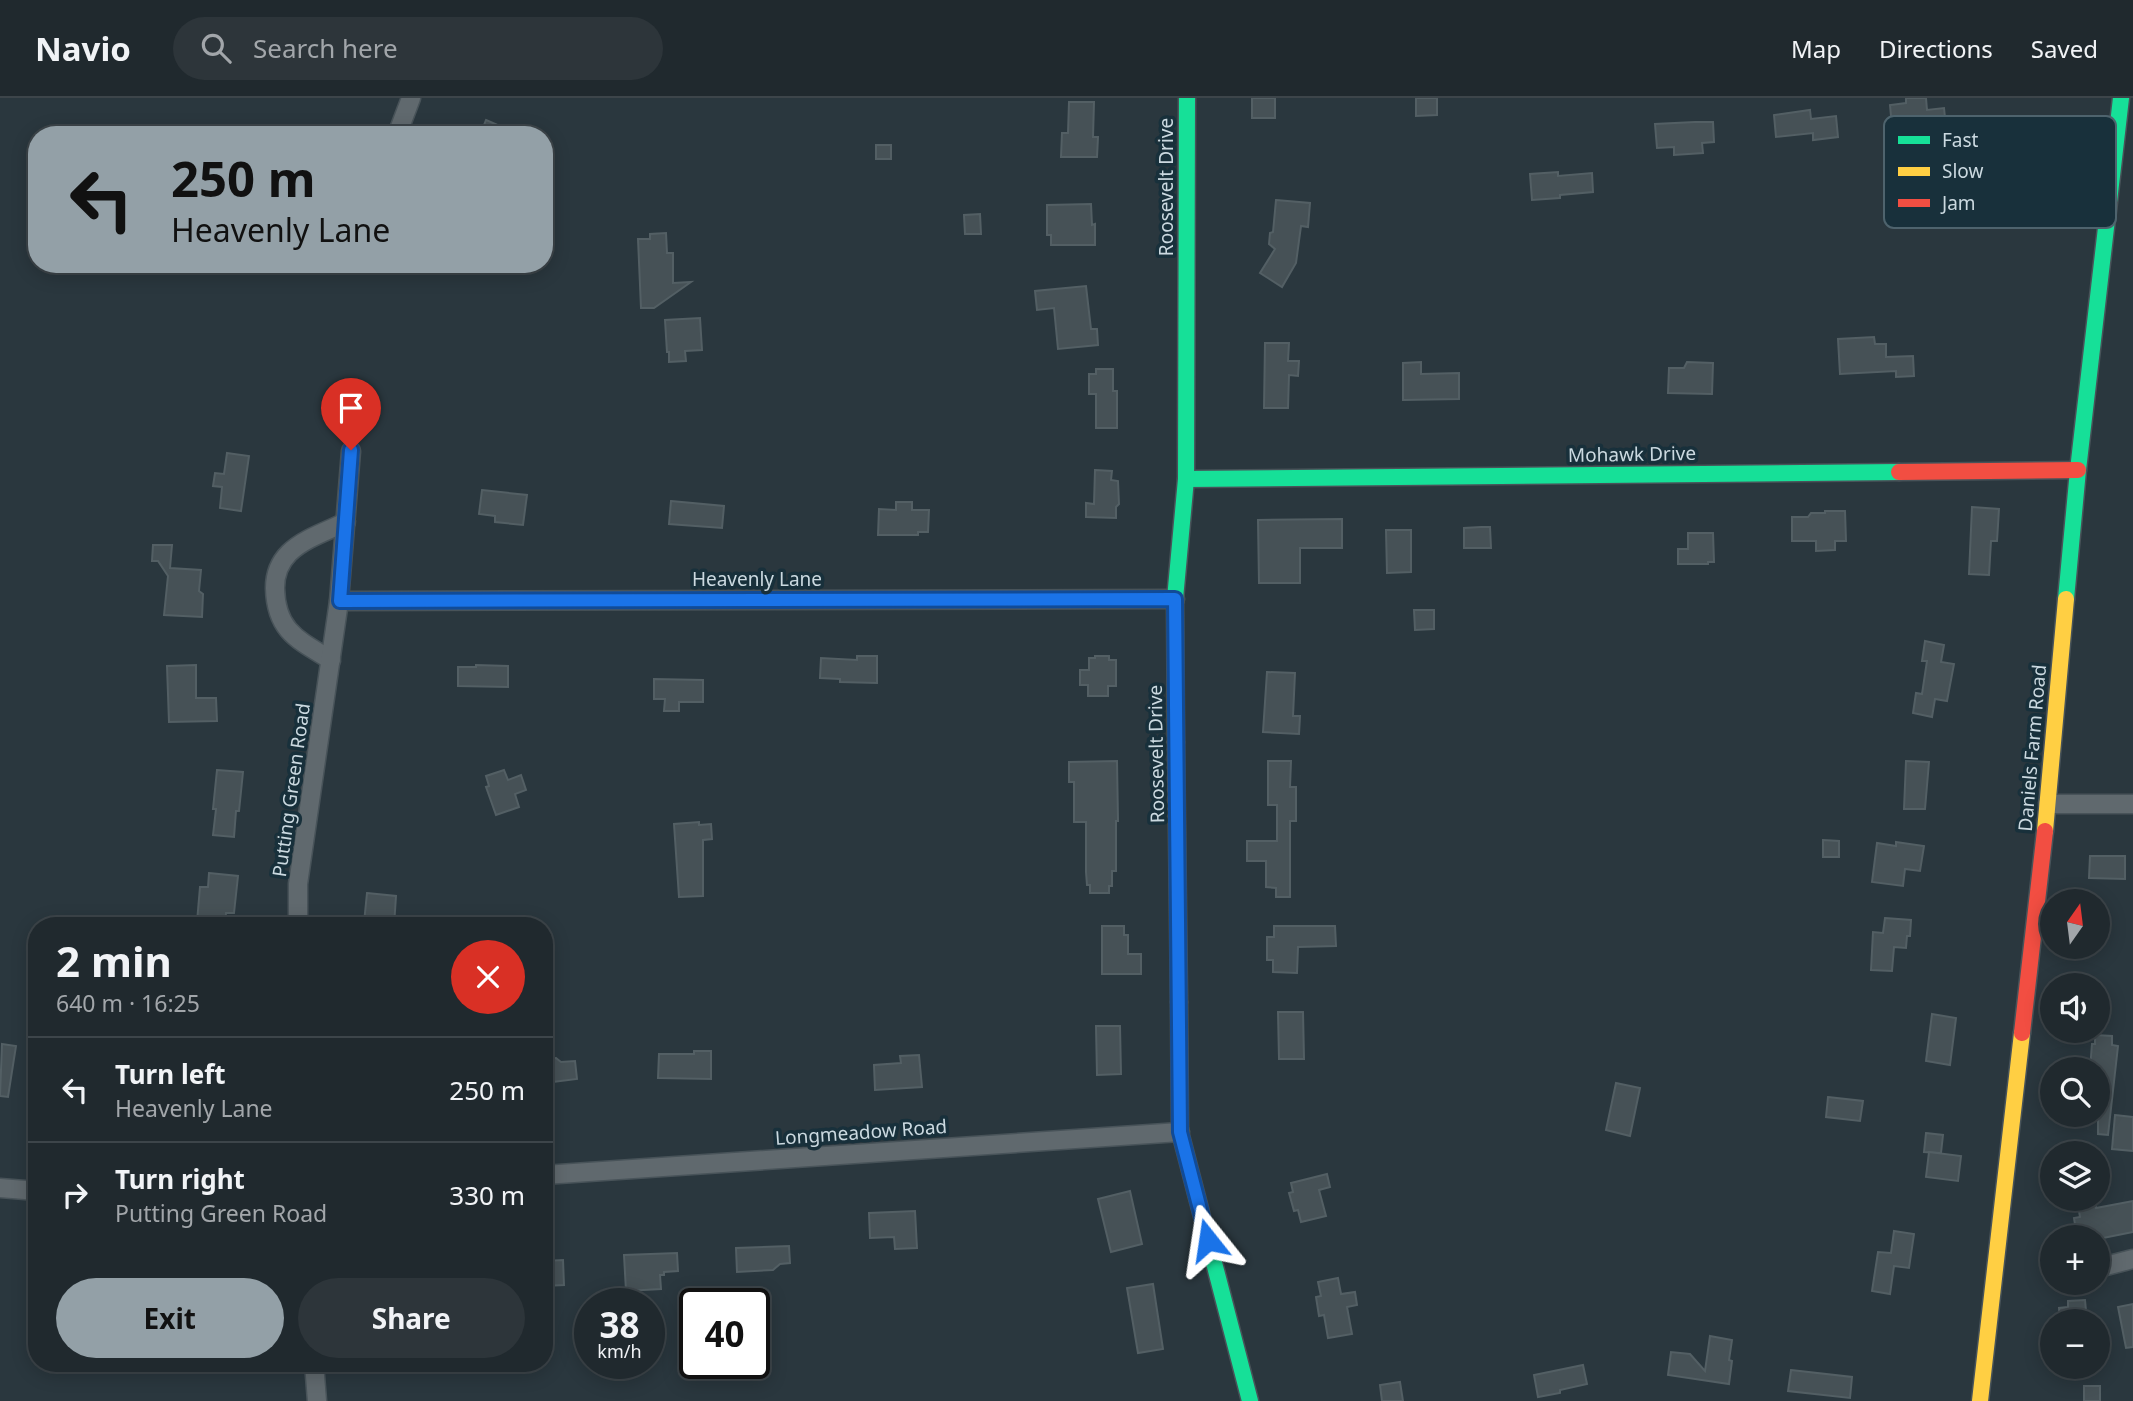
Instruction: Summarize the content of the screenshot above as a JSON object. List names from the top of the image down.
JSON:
{
  "streets": {
    "street": [
      "Roosevelt Drive",
      "Mohawk Drive",
      "Heavenly Lane",
      "Daniels Farm Road",
      "Putting Green Road",
      "Longmeadow Road"
    ]
  },
  "crossings": [
    ["Roosevelt Drive", "Mohawk Drive"],
    ["Roosevelt Drive", "Heavenly Lane"],
    ["Roosevelt Drive", "Longmeadow Road"],
    ["Mohawk Drive", "Daniels Farm Road"],
    ["Heavenly Lane", "Putting Green Road"]
  ],
  "legend": ["Fast", "Slow", "Jam"],
  "north": "top",
  "page": {
    "header": "Navio",
    "search": "Search here",
    "nav": ["Map", "Directions", "Saved"],
    "turn": ["250 m", "Heavenly Lane"],
    "map_buttons": ["+", "−"],
    "heading": ["2 min", "640 m · 16:25"],
    "list": [
      {
        "name": "Turn left",
        "note": "Heavenly Lane",
        "value": "250 m"
      },
      {
        "name": "Turn right",
        "note": "Putting Green Road",
        "value": "330 m"
      }
    ],
    "buttons": ["Exit", "Share"],
    "speed": "38 km/h",
    "limit": "40"
  }
}
